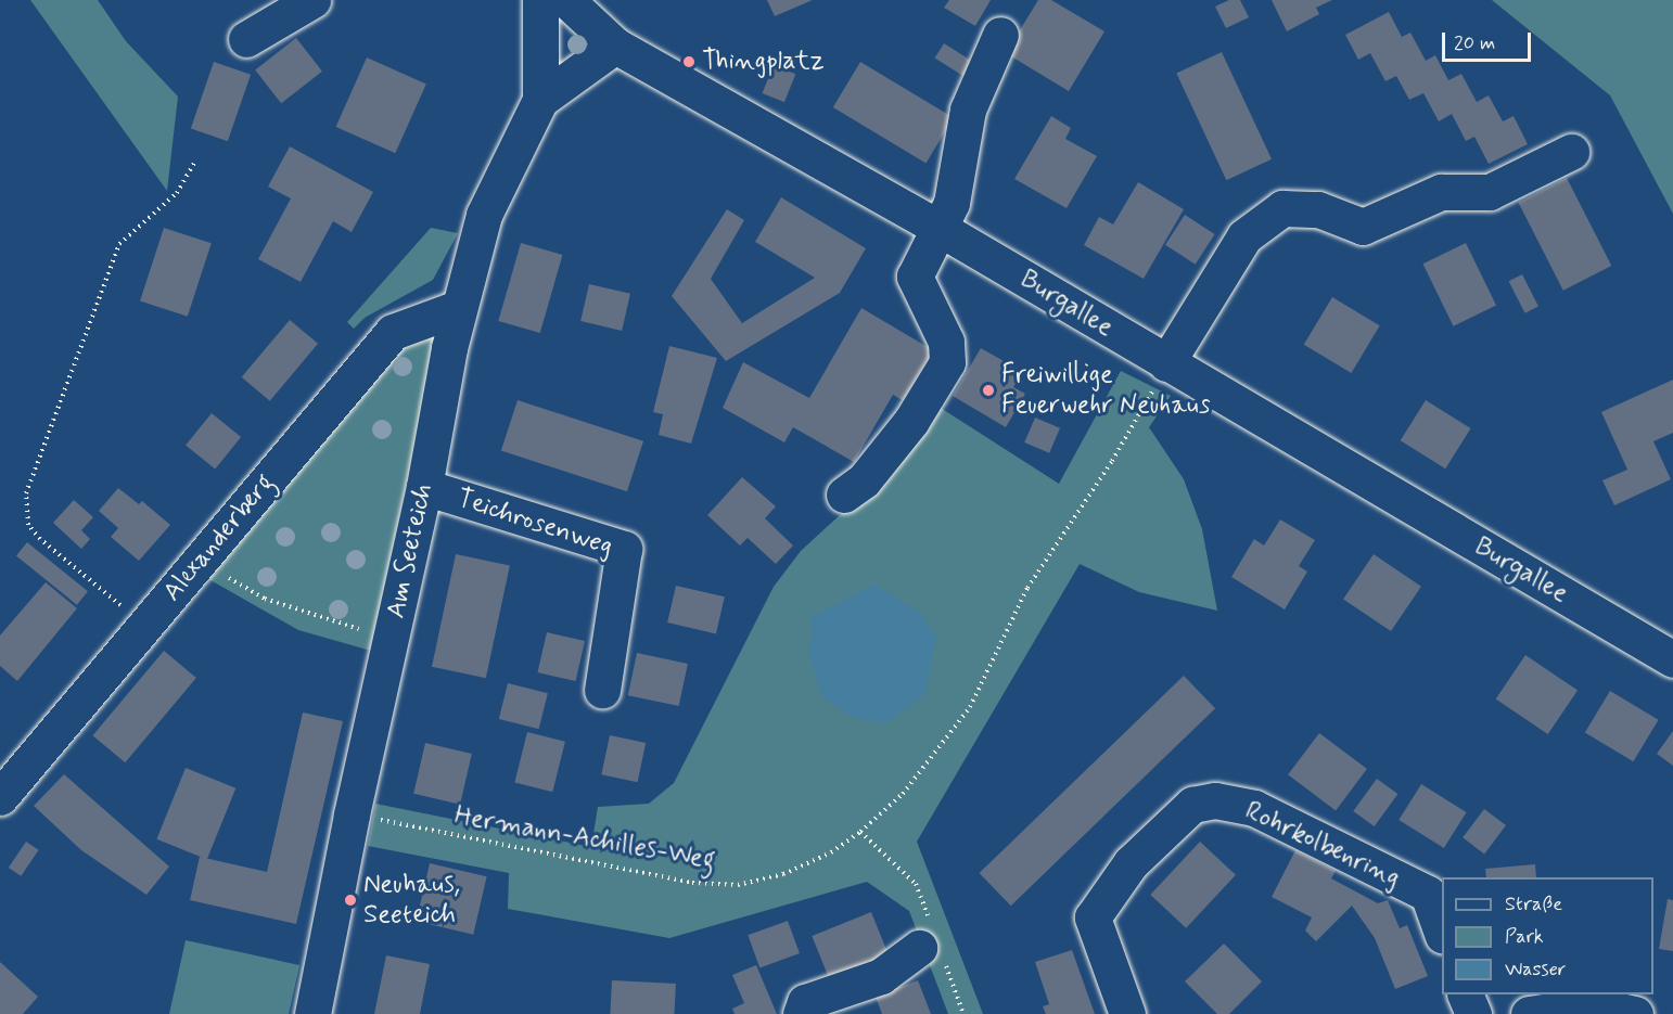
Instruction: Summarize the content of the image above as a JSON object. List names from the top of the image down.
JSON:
{
  "streets": {
    "street": [
      "Burgallee",
      "Teichrosenweg",
      "Alexanderberg",
      "Am Seeteich",
      "Rohrkolbenring"
    ],
    "path": ["Hermann-Achilles-Weg"]
  },
  "crossings": [
    ["Burgallee", "Am Seeteich"],
    ["Burgallee", "Hermann-Achilles-Weg"],
    ["Teichrosenweg", "Am Seeteich"],
    ["Alexanderberg", "Am Seeteich"],
    ["Am Seeteich", "Hermann-Achilles-Weg"]
  ],
  "places": ["Thingplatz", "Freiwillige Feuerwehr Neuhaus", "Neuhaus, Seeteich"],
  "legend": ["Straße", "Park", "Wasser"],
  "scale_bar": "20 m"
}
